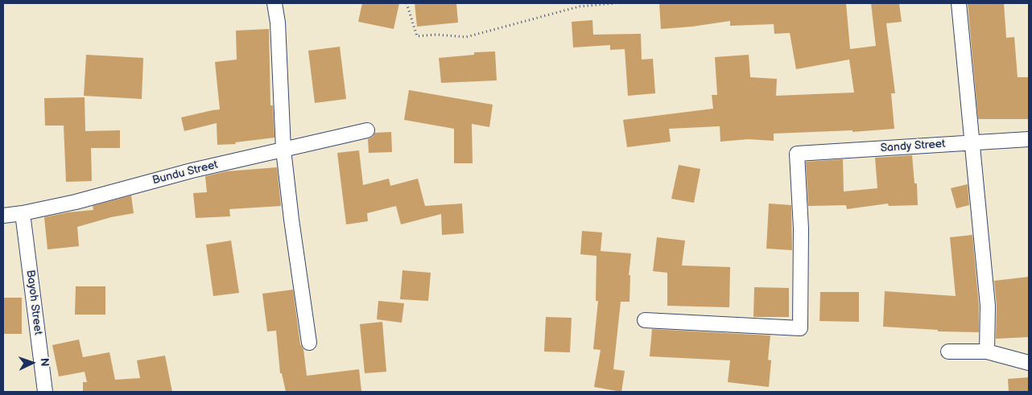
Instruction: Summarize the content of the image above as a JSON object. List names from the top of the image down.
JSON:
{
  "streets": {
    "street": ["Sandy Street", "Bundu Street", "Bayoh Street"]
  },
  "crossings": [
    ["Bundu Street", "Bayoh Street"]
  ],
  "north": "right"
}
